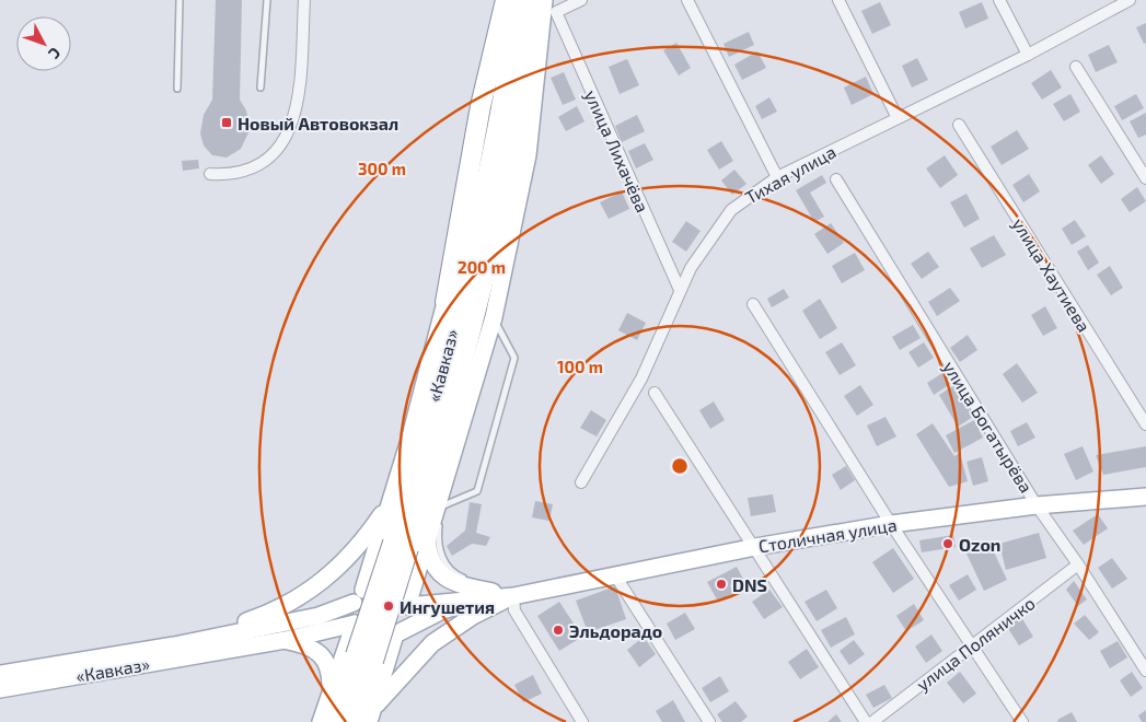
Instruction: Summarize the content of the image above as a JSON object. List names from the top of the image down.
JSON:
{
  "streets": {
    "highway": ["«Кавказ»"],
    "main road": ["Столичная улица"],
    "street": [
      "улица Лихачёва",
      "Тихая улица",
      "улица Хаутиева",
      "улица Богатырёва",
      "улица Поляничко"
    ]
  },
  "crossings": [
    ["улица Лихачёва", "Тихая улица"],
    ["улица Богатырёва", "Столичная улица"],
    ["улица Богатырёва", "улица Поляничко"]
  ],
  "places": {
    "transit": ["Новый Автовокзал"],
    "other": [
      "Ozon",
      "DNS",
      "Ингушетия",
      "Эльдорадо"
    ]
  },
  "north": "bottom right",
  "rings": ["300 m", "200 m", "100 m"]
}
